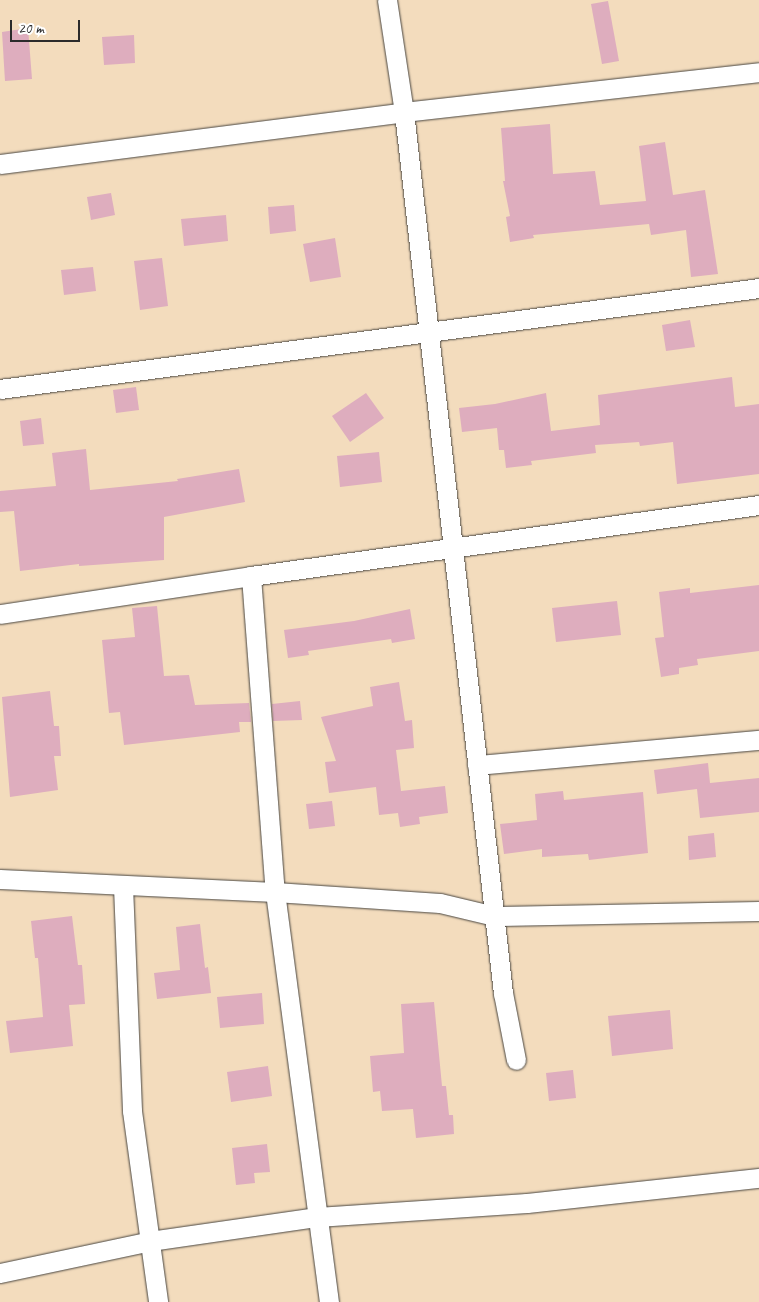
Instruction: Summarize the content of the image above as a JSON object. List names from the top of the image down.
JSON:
{
  "scale_bar": "20 m"
}
